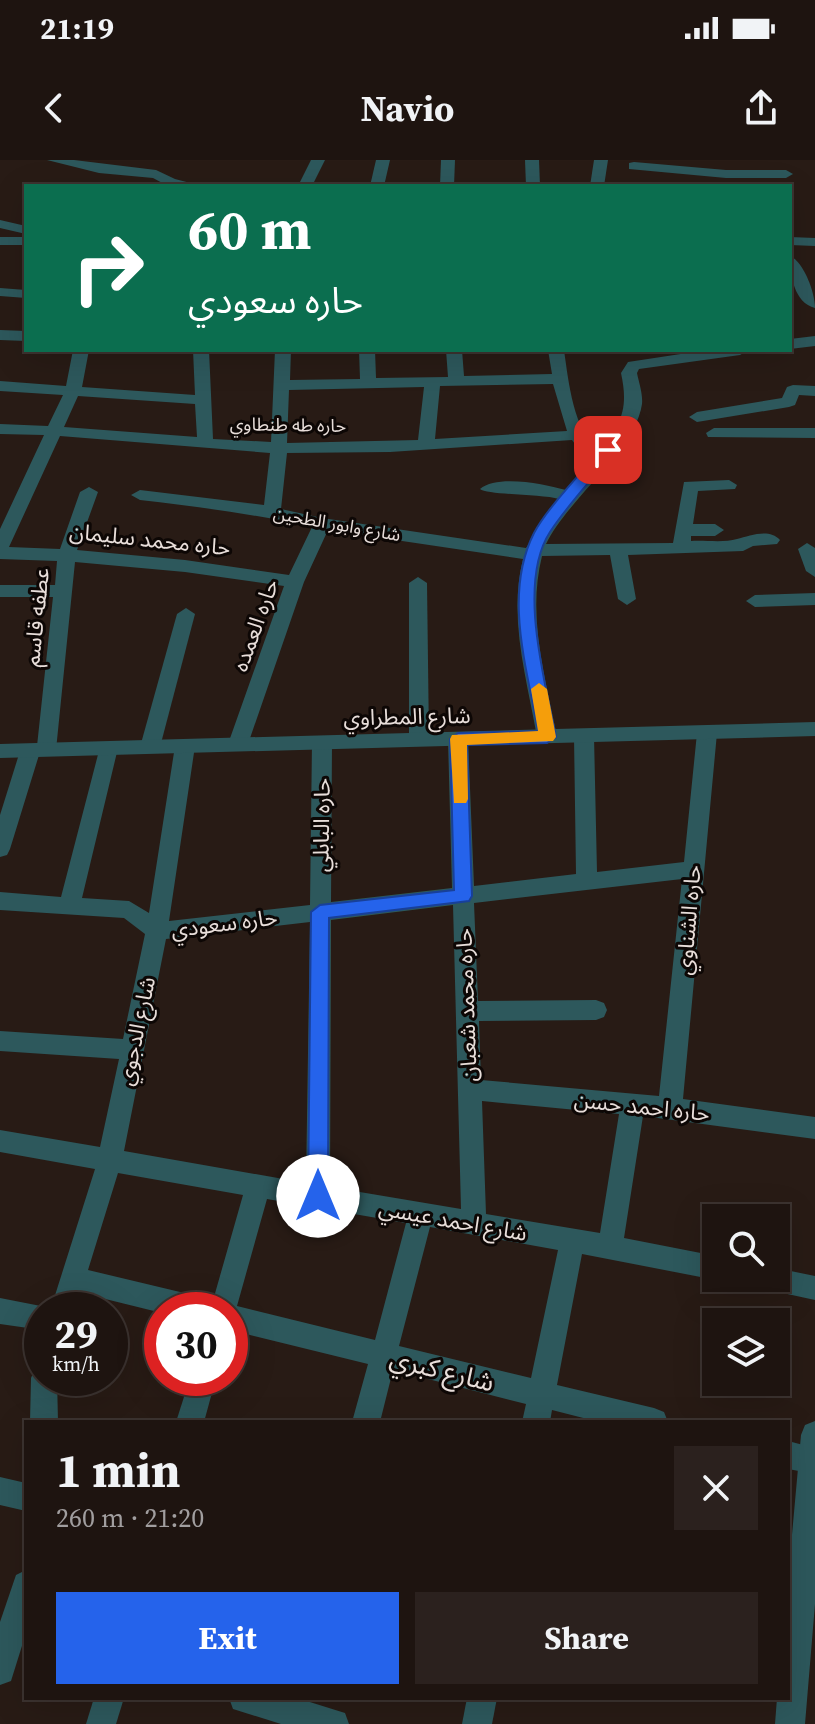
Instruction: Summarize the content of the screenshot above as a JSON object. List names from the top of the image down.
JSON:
{
  "streets": {
    "street": [
      "حاره طه طنطاوي",
      "شارع وابور الطحين",
      "حاره محمد سليمان",
      "عطفه قاسم",
      "حاره العمده",
      "شارع المطراوي",
      "حاره البابلي",
      "حاره الشناوي",
      "حاره سعودي",
      "حاره محمد شعبان",
      "شارع الدجوي",
      "حاره احمد حسن",
      "شارع احمد عيسي",
      "شارع كبري"
    ]
  },
  "crossings": [
    ["شارع وابور الطحين", "حاره العمده"],
    ["حاره محمد سليمان", "عطفه قاسم"],
    ["حاره محمد سليمان", "حاره العمده"],
    ["عطفه قاسم", "شارع المطراوي"],
    ["حاره العمده", "شارع المطراوي"],
    ["شارع المطراوي", "حاره البابلي"],
    ["شارع المطراوي", "حاره الشناوي"],
    ["شارع المطراوي", "حاره محمد شعبان"],
    ["شارع المطراوي", "شارع الدجوي"],
    ["حاره البابلي", "حاره سعودي"],
    ["حاره البابلي", "شارع احمد عيسي"],
    ["حاره الشناوي", "حاره سعودي"],
    ["حاره الشناوي", "حاره احمد حسن"],
    ["حاره سعودي", "حاره محمد شعبان"],
    ["حاره سعودي", "شارع الدجوي"],
    ["حاره محمد شعبان", "حاره احمد حسن"],
    ["حاره محمد شعبان", "شارع احمد عيسي"],
    ["شارع الدجوي", "شارع احمد عيسي"]
  ],
  "page": {
    "status": "21:19",
    "header": "Navio",
    "turn": ["60 m", "حاره سعودي"],
    "speed": "29 km/h",
    "limit": "30",
    "heading": ["1 min", "260 m · 21:20"],
    "buttons": ["Exit", "Share"]
  }
}
